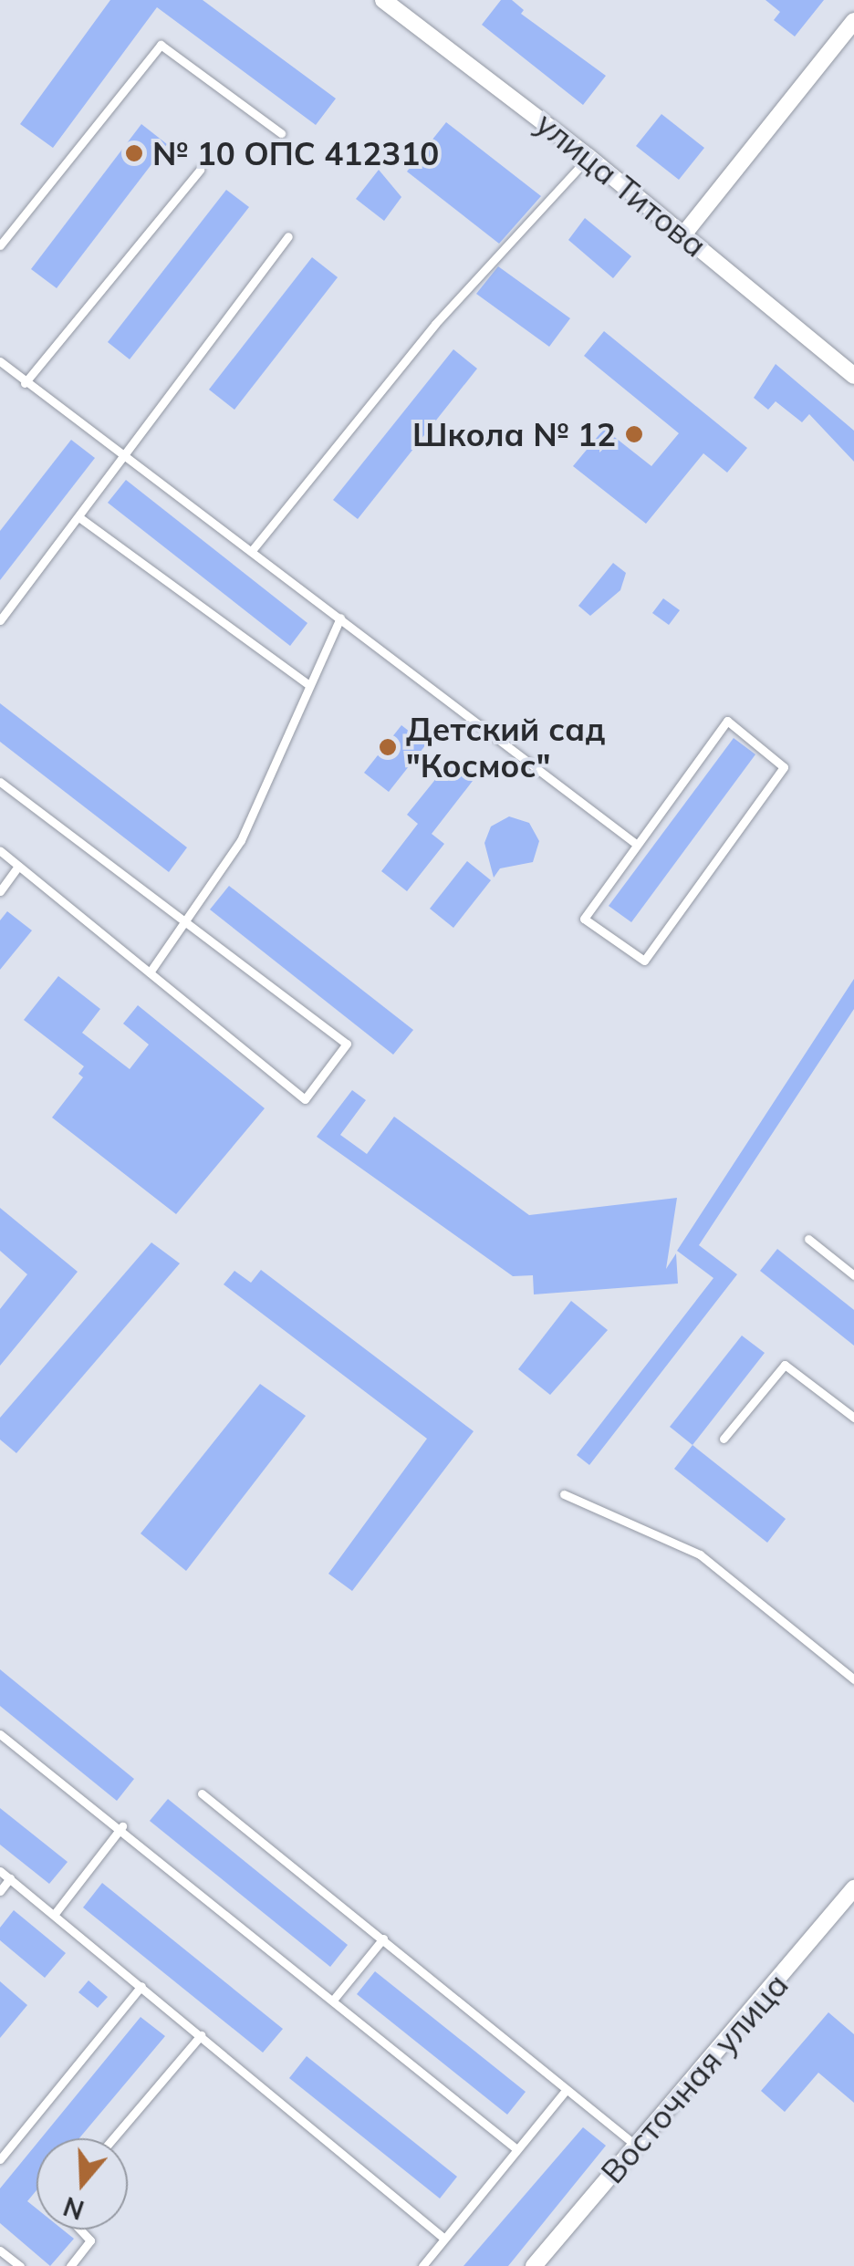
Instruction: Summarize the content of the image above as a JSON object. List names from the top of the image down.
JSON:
{
  "streets": {
    "street": ["улица Титова", "Восточная улица"]
  },
  "places": ["№ 10 ОПС 412310", "Школа № 12", "Детский сад \"Космос\""],
  "north": "bottom"
}
